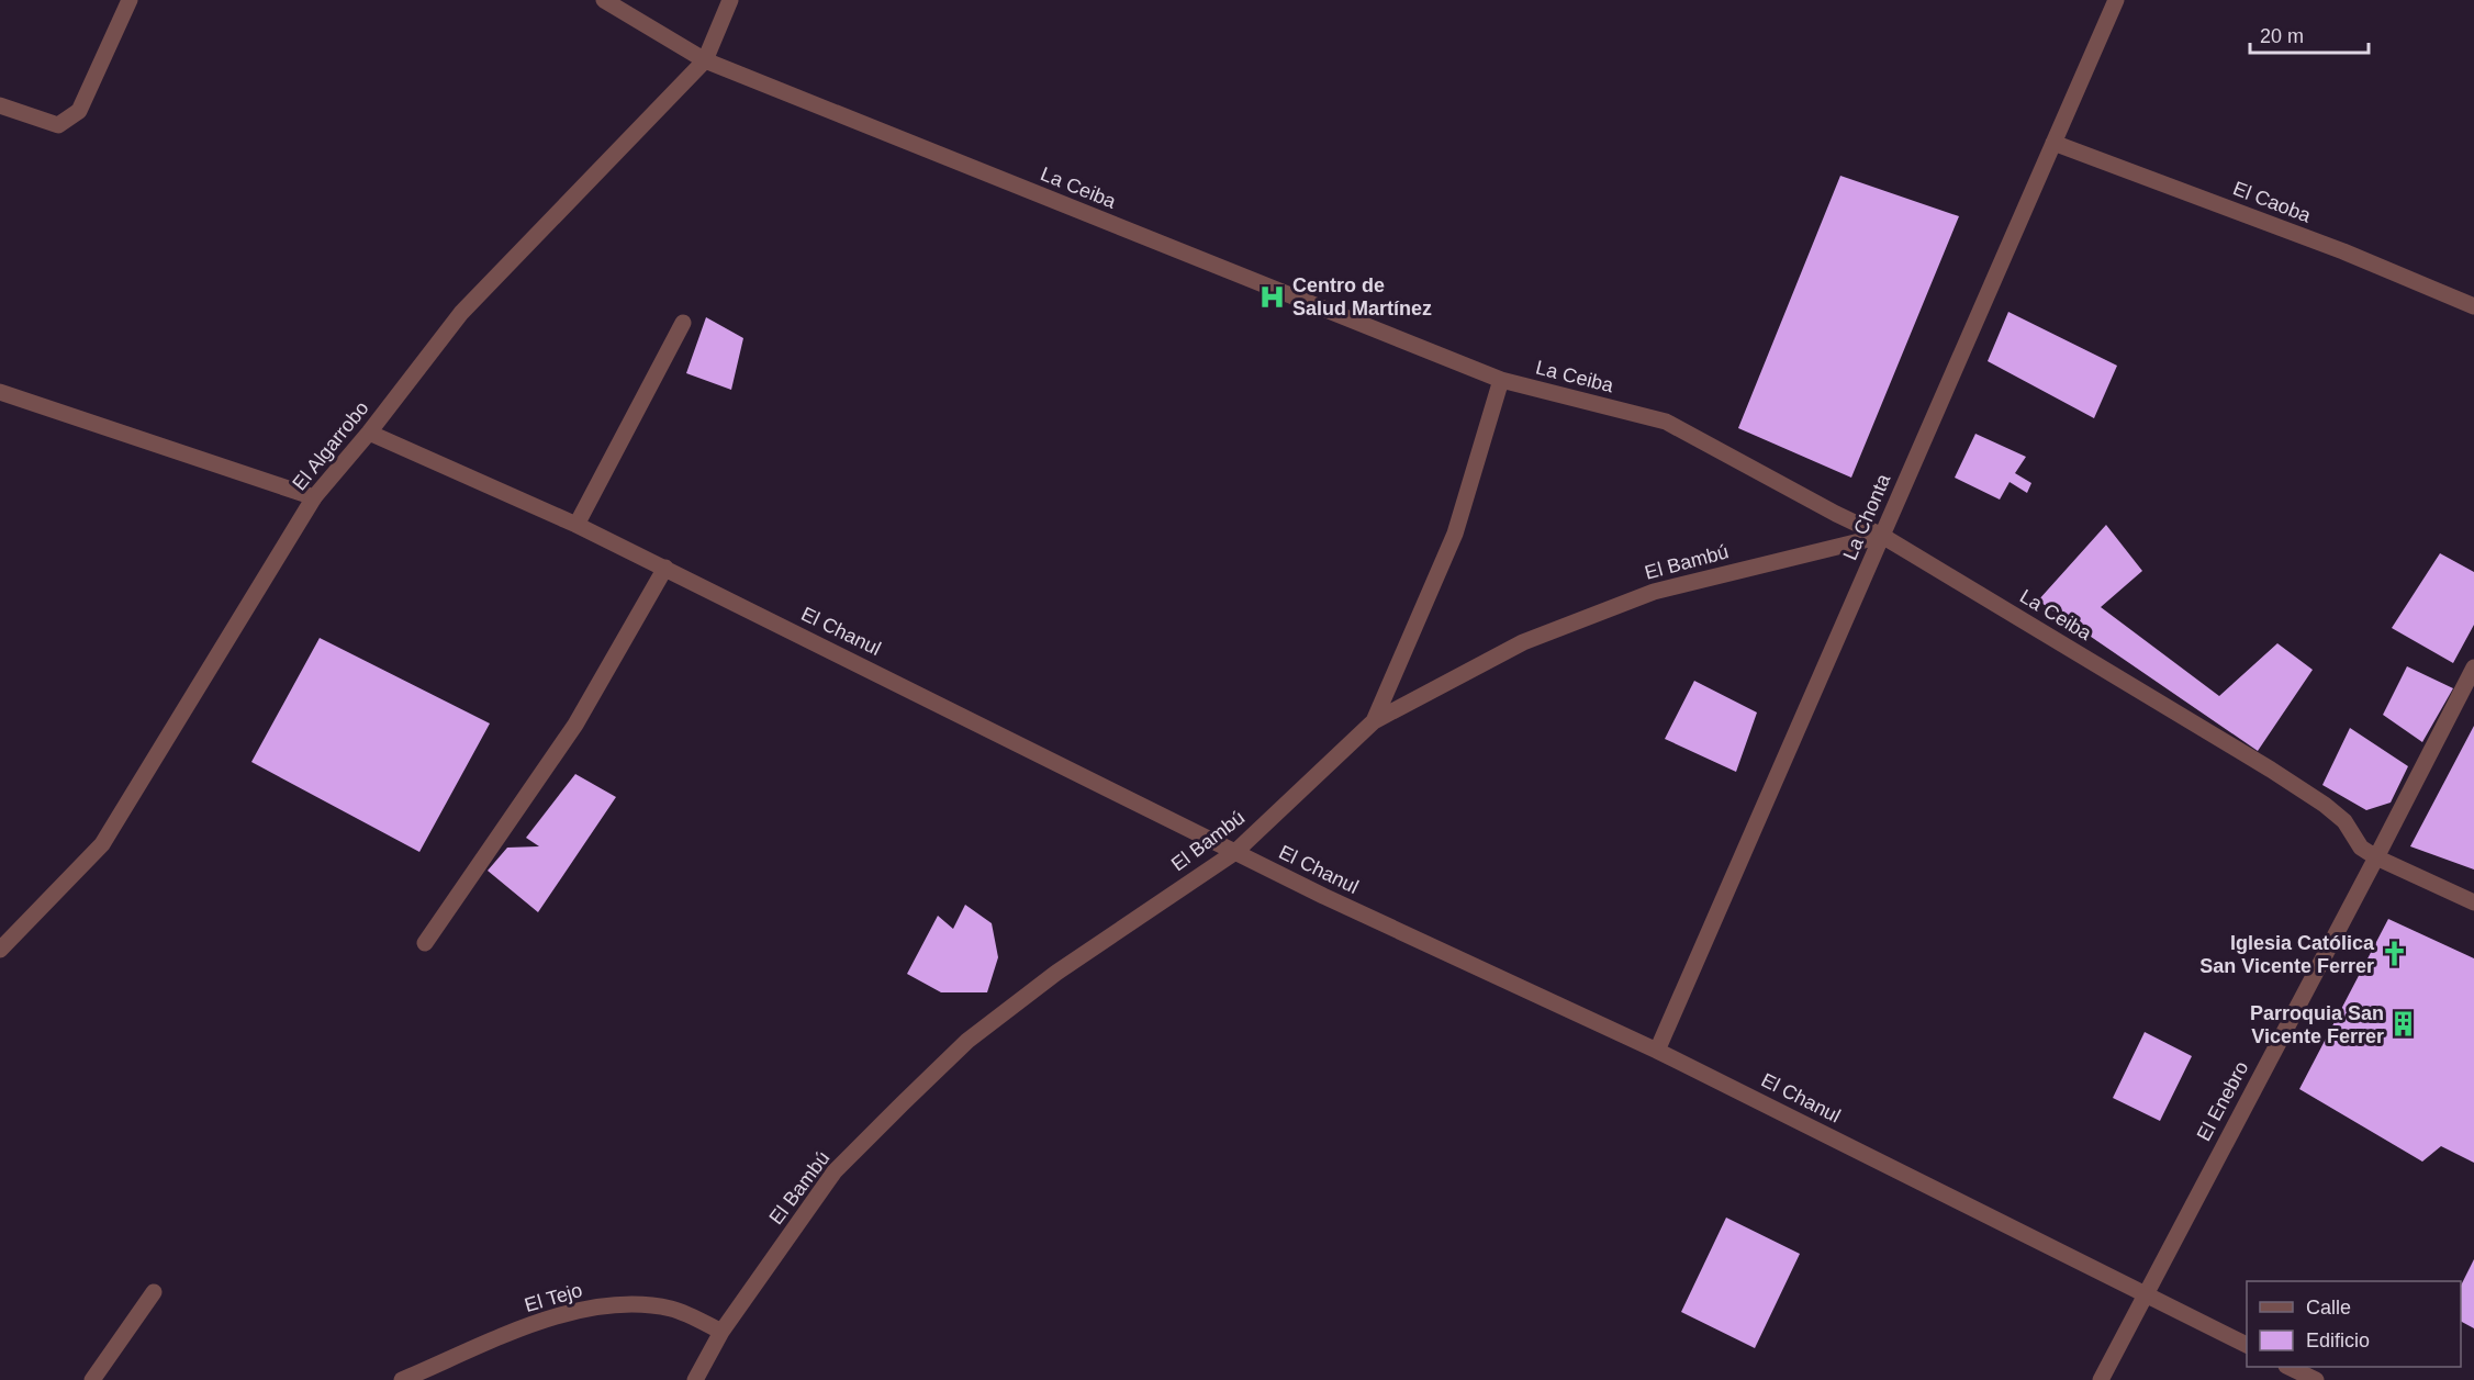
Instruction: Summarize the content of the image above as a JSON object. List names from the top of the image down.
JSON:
{
  "streets": {
    "street": [
      "La Ceiba",
      "El Caoba",
      "El Algarrobo",
      "La Chonta",
      "El Bambú",
      "El Chanul",
      "El Enebro",
      "El Tejo"
    ]
  },
  "crossings": [
    ["La Ceiba", "El Algarrobo"],
    ["La Ceiba", "La Chonta"],
    ["La Ceiba", "El Bambú"],
    ["La Ceiba", "El Enebro"],
    ["El Caoba", "La Chonta"],
    ["El Algarrobo", "El Chanul"],
    ["La Chonta", "El Bambú"],
    ["La Chonta", "El Chanul"],
    ["El Bambú", "El Chanul"],
    ["El Bambú", "El Tejo"],
    ["El Chanul", "El Enebro"]
  ],
  "places": {
    "hospital": ["Centro de Salud Martínez"],
    "church": ["Iglesia Católica San Vicente Ferrer"],
    "building": ["Parroquia San Vicente Ferrer"]
  },
  "legend": ["Calle", "Edificio"],
  "scale_bar": "20 m"
}
